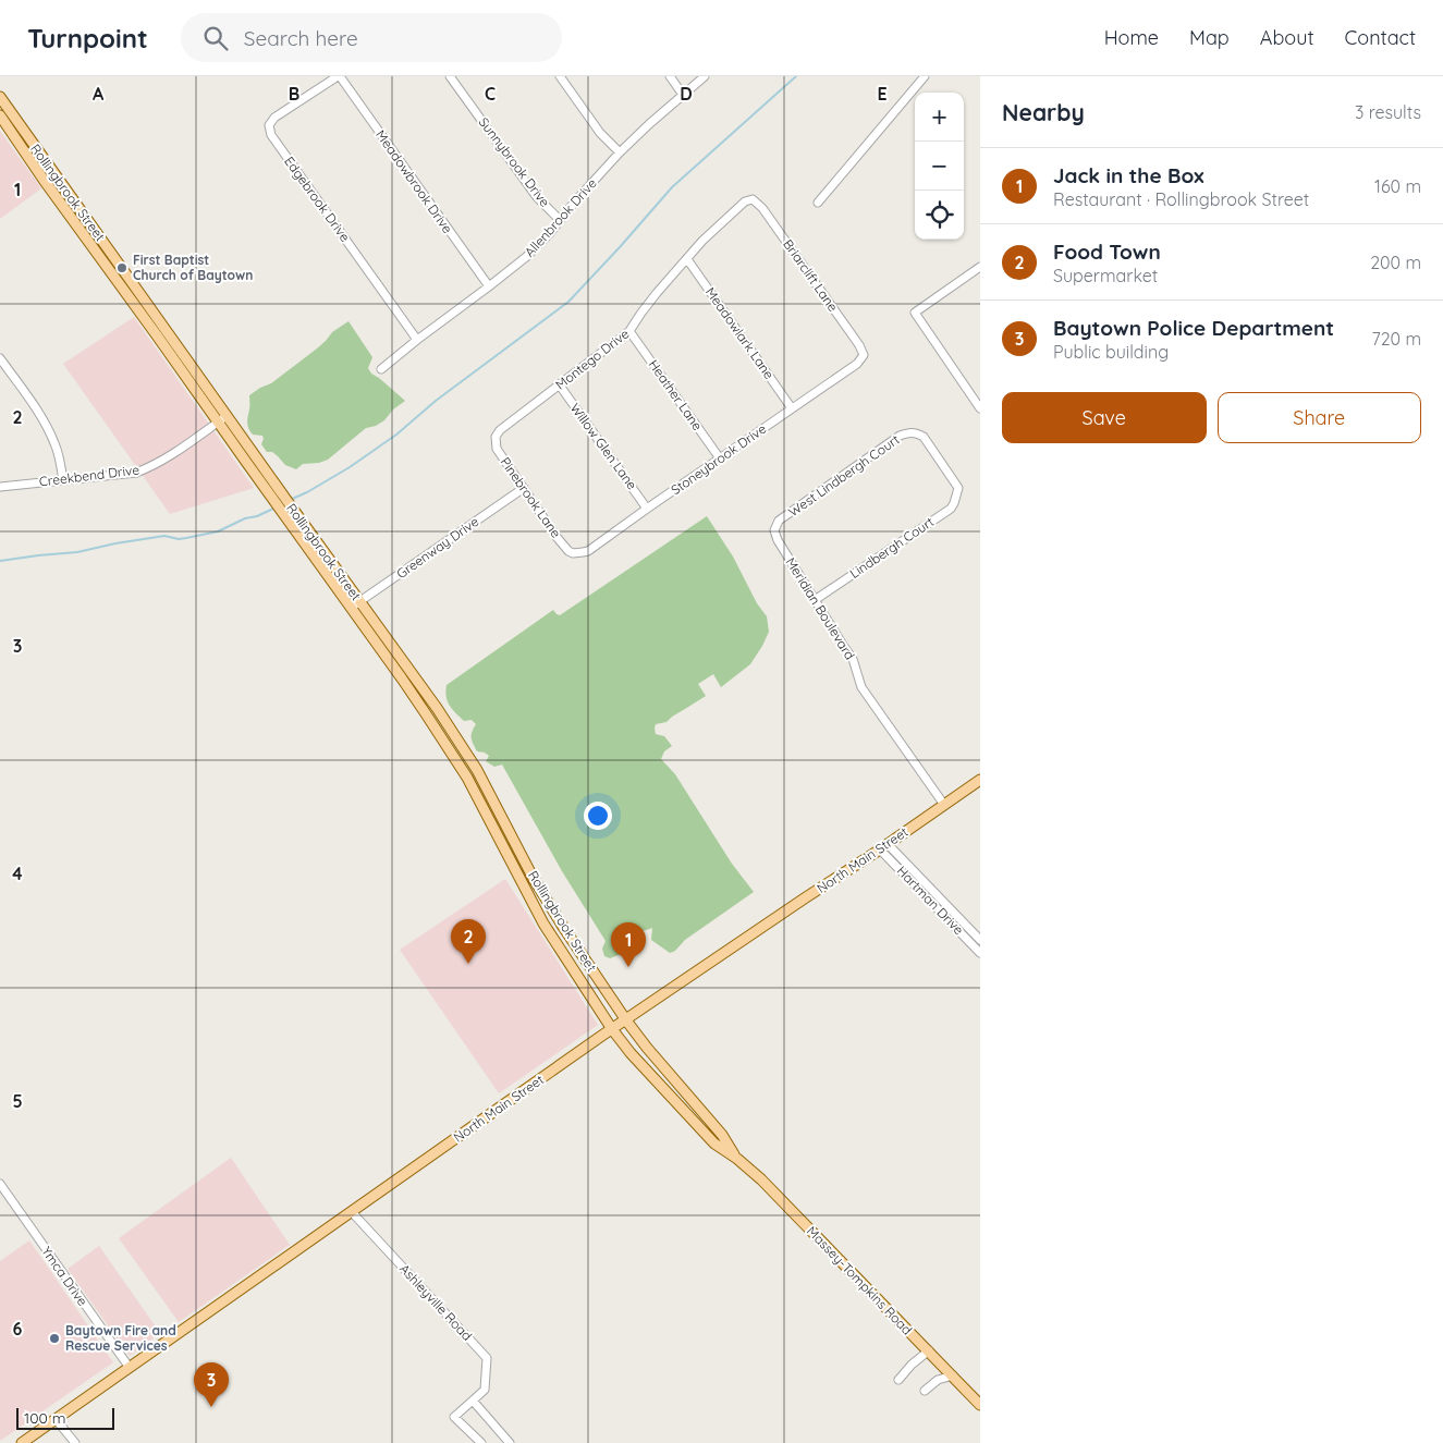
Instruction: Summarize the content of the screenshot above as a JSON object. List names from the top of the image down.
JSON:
{
  "streets": {
    "main road": ["Rollingbrook Street", "North Main Street", "Massey-Tompkins Road"],
    "street": [
      "Sunnybrook Drive",
      "Meadowbrook Drive",
      "Edgebrook Drive",
      "Allenbrook Drive",
      "Briarclift Lane",
      "Meadowlark Lane",
      "Montego Drive",
      "Heather Lane",
      "Willow Glen Lane",
      "Stoneybrook Drive",
      "Creekbend Drive",
      "West Lindbergh Court",
      "Pinebrook Lane",
      "Greenway Drive",
      "Lindbergh Court",
      "Meridian Boulevard",
      "Hartman Drive",
      "Ymca Drive",
      "Ashleyville Road"
    ]
  },
  "crossings": [
    ["Sunnybrook Drive", "Allenbrook Drive"],
    ["Meadowbrook Drive", "Edgebrook Drive"],
    ["Meadowbrook Drive", "Allenbrook Drive"],
    ["Rollingbrook Street", "Creekbend Drive"],
    ["Rollingbrook Street", "Greenway Drive"],
    ["Rollingbrook Street", "North Main Street"],
    ["Rollingbrook Street", "Massey-Tompkins Road"],
    ["Edgebrook Drive", "Allenbrook Drive"],
    ["Briarclift Lane", "Montego Drive"],
    ["Briarclift Lane", "Stoneybrook Drive"],
    ["Meadowlark Lane", "Montego Drive"],
    ["Meadowlark Lane", "Stoneybrook Drive"],
    ["Montego Drive", "Heather Lane"],
    ["Montego Drive", "Willow Glen Lane"],
    ["Montego Drive", "Pinebrook Lane"],
    ["Heather Lane", "Stoneybrook Drive"],
    ["Willow Glen Lane", "Stoneybrook Drive"],
    ["Stoneybrook Drive", "Pinebrook Lane"],
    ["West Lindbergh Court", "Lindbergh Court"],
    ["West Lindbergh Court", "Meridian Boulevard"],
    ["Pinebrook Lane", "Greenway Drive"],
    ["Lindbergh Court", "Meridian Boulevard"],
    ["Meridian Boulevard", "North Main Street"],
    ["North Main Street", "Hartman Drive"],
    ["North Main Street", "Ymca Drive"],
    ["North Main Street", "Massey-Tompkins Road"],
    ["North Main Street", "Ashleyville Road"]
  ],
  "places": ["First Baptist Church of Baytown", "Baytown Fire and Rescue Services"],
  "scale_bar": "100 m",
  "page": {
    "header": "Turnpoint",
    "search": "Search here",
    "nav": [
      "Home",
      "Map",
      "About",
      "Contact"
    ],
    "heading": ["Nearby", "3 results"],
    "map_buttons": ["+", "−"],
    "list": [
      {
        "mark": "1",
        "name": "Jack in the Box",
        "note": "Restaurant · Rollingbrook Street",
        "value": "160 m"
      },
      {
        "mark": "2",
        "name": "Food Town",
        "note": "Supermarket",
        "value": "200 m"
      },
      {
        "mark": "3",
        "name": "Baytown Police Department",
        "note": "Public building",
        "value": "720 m"
      }
    ],
    "buttons": ["Save", "Share"],
    "pins": ["2", "1", "3"],
    "scale": "100 m"
  },
  "grid": {
    "columns": [
      "A",
      "B",
      "C",
      "D",
      "E"
    ],
    "rows": [
      "1",
      "2",
      "3",
      "4",
      "5",
      "6"
    ]
  }
}
